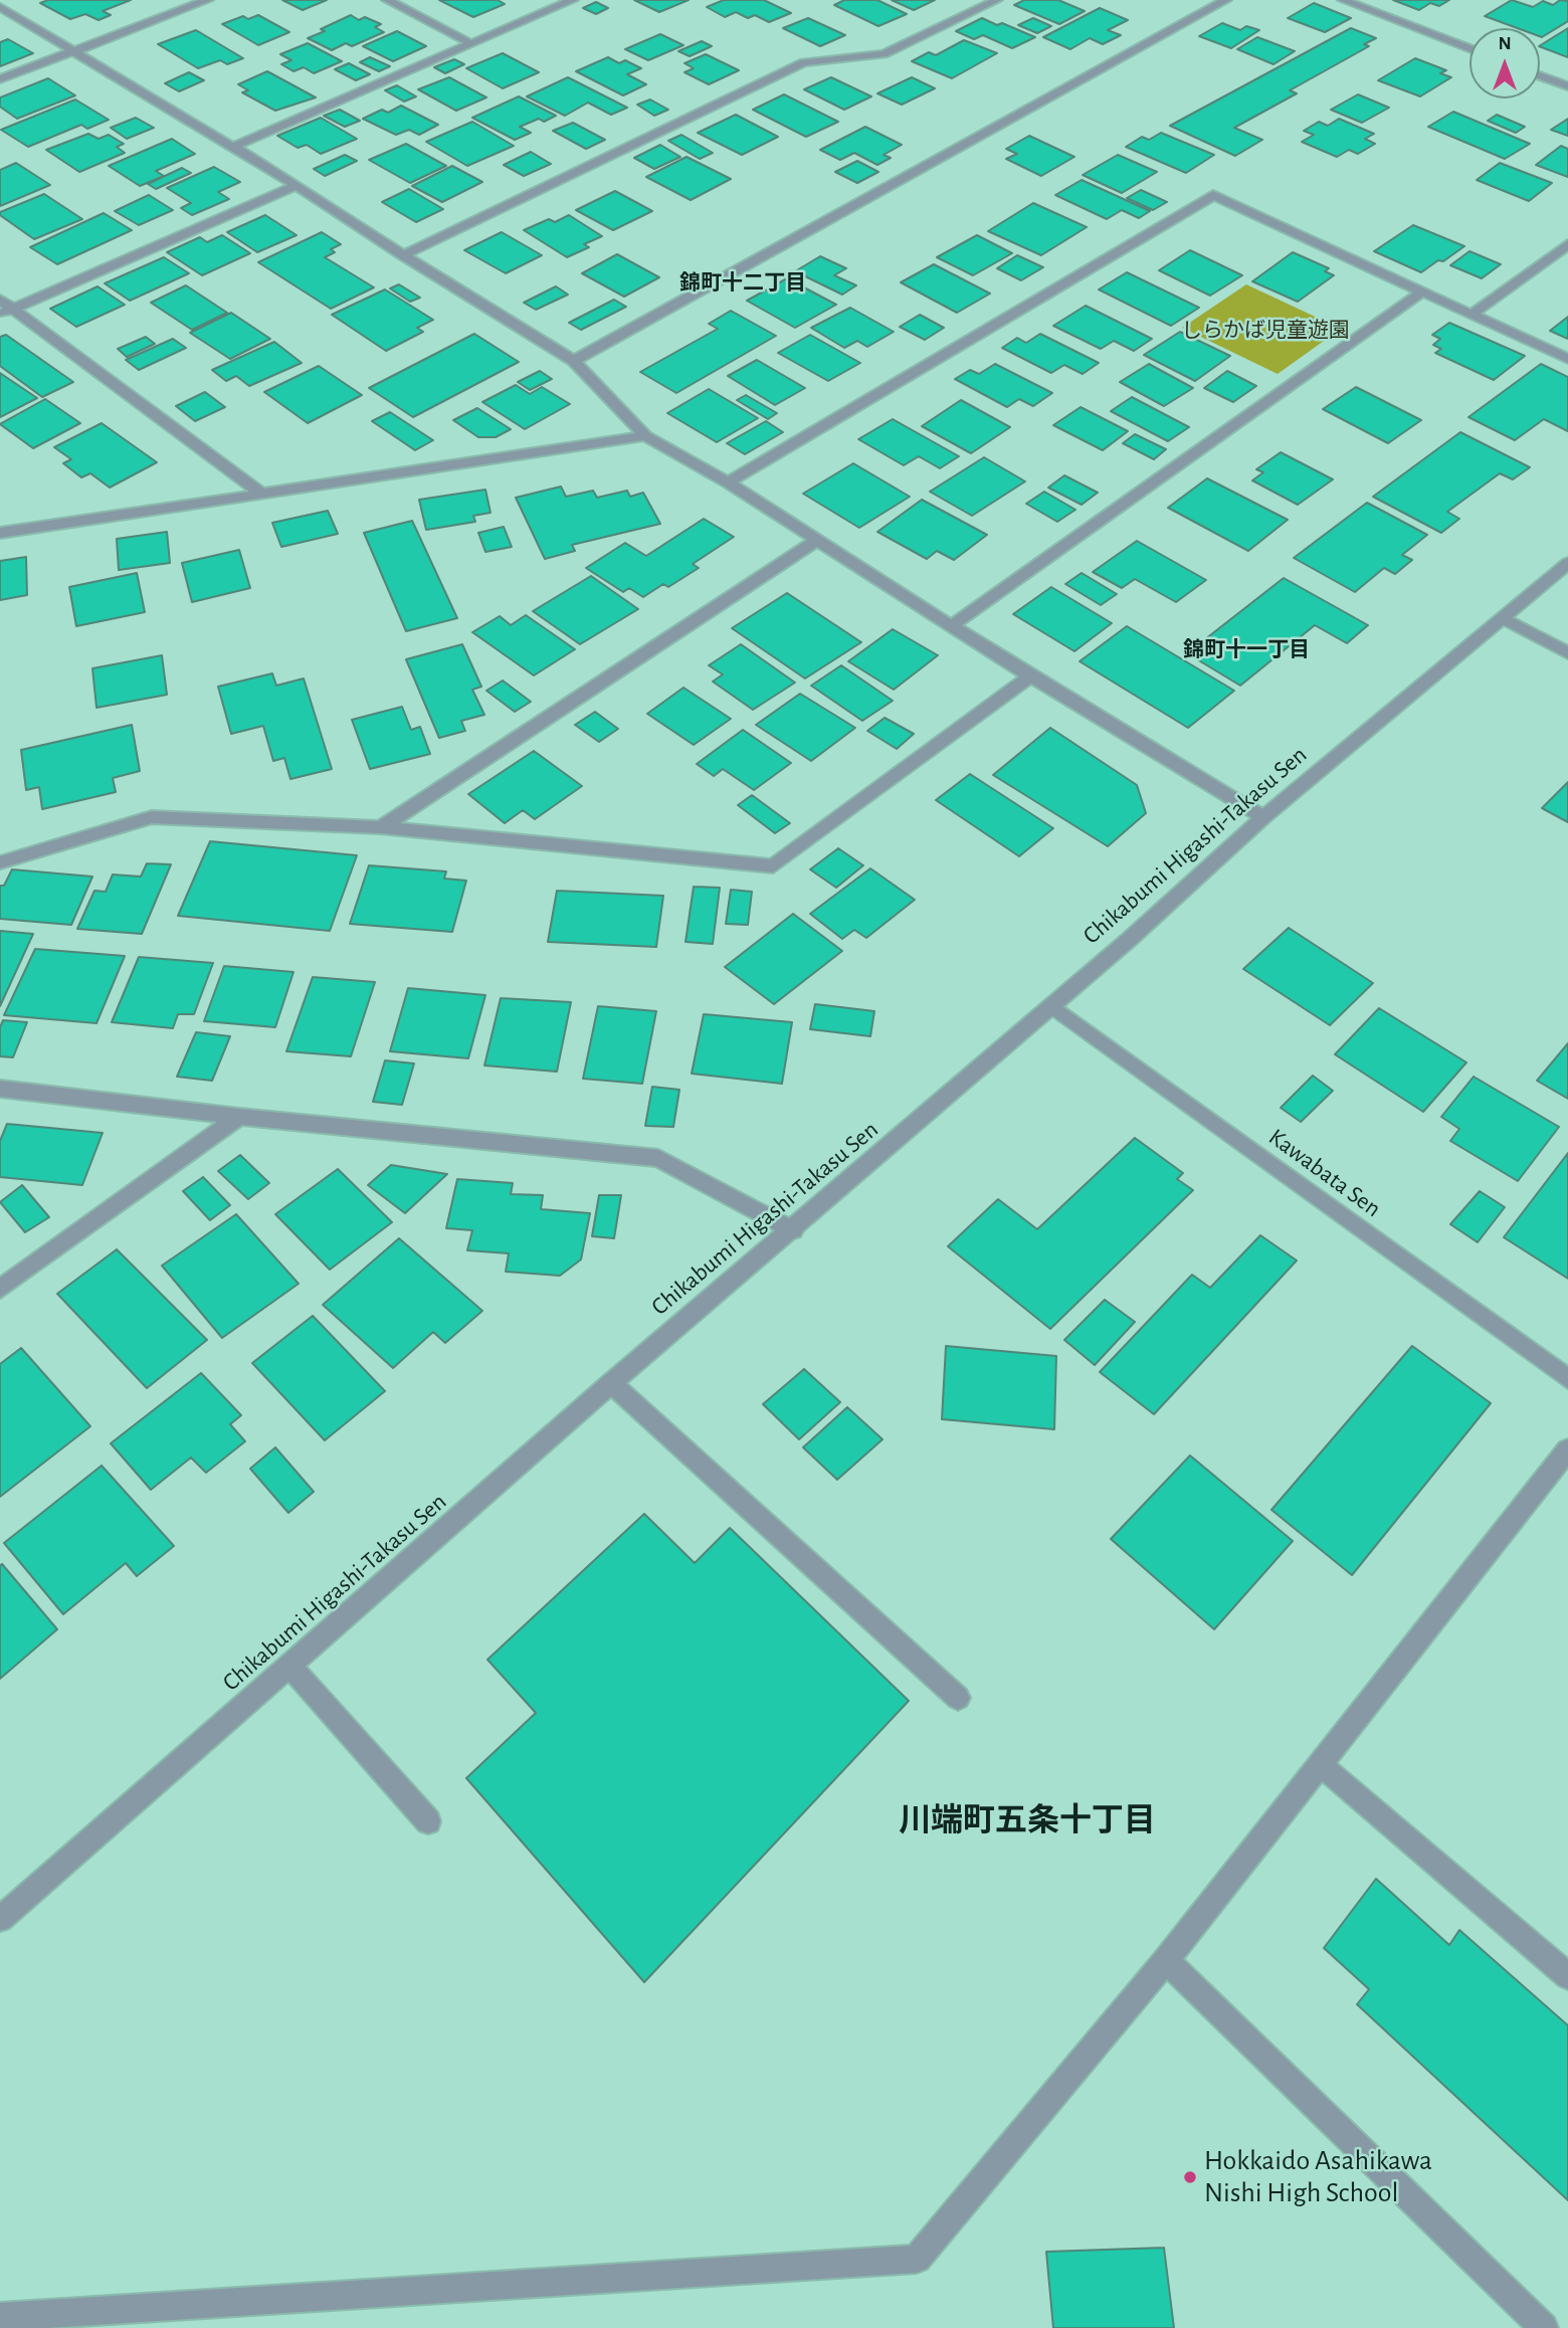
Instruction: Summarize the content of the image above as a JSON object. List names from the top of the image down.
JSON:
{
  "streets": {
    "street": ["Chikabumi Higashi-Takasu Sen", "Kawabata Sen"]
  },
  "crossings": [
    ["Chikabumi Higashi-Takasu Sen", "Kawabata Sen"]
  ],
  "districts": ["錦町十二丁目", "錦町十一丁目", "川端町五条十丁目"],
  "parks": ["しらかば児童遊園"],
  "places": ["Hokkaido Asahikawa Nishi High School"],
  "north": "top"
}
